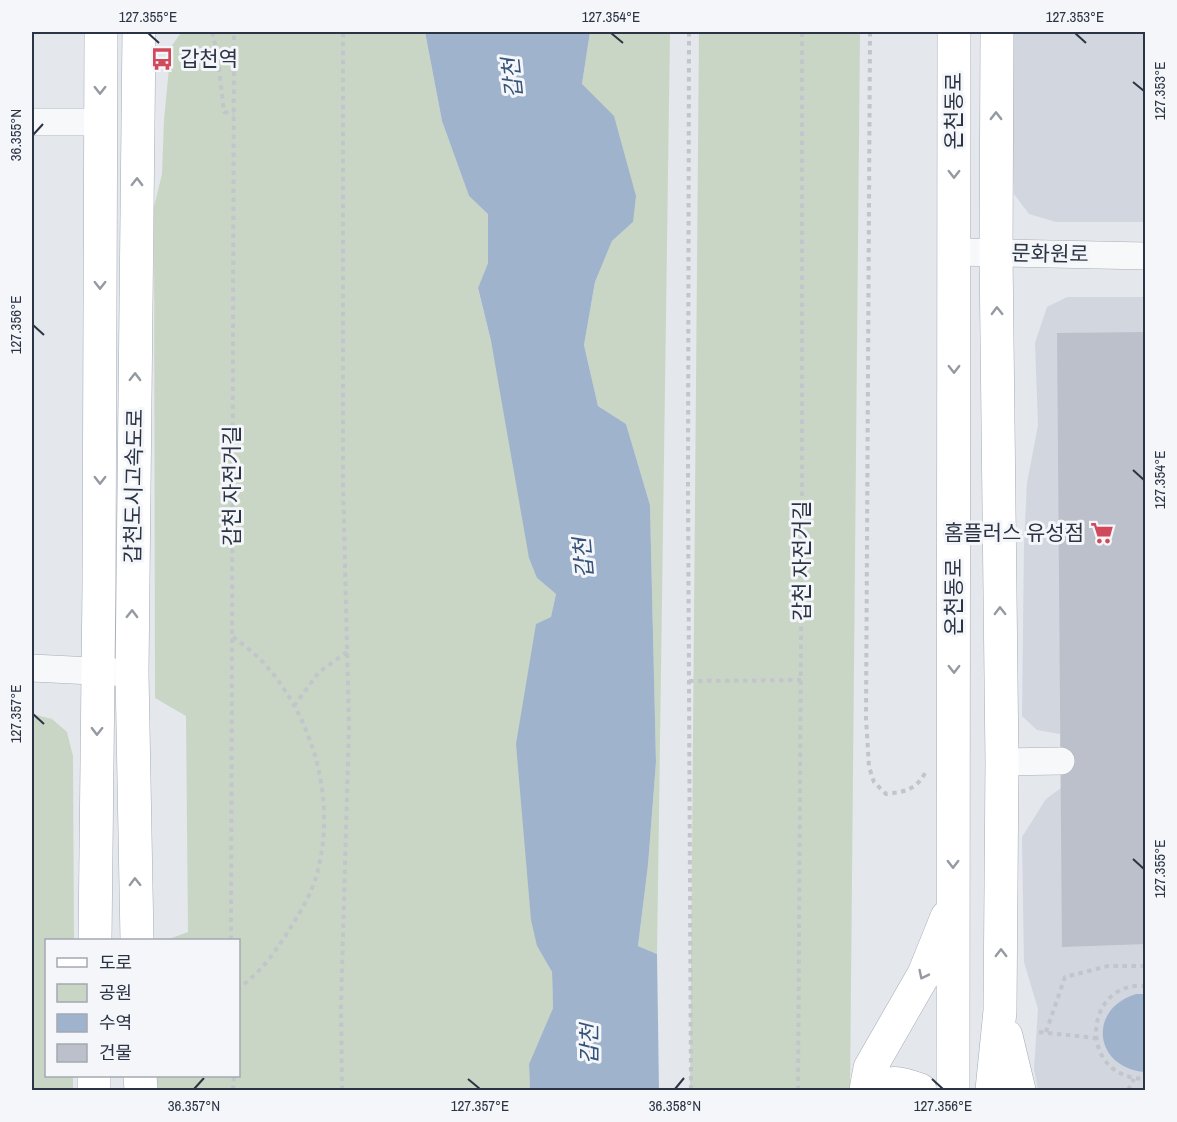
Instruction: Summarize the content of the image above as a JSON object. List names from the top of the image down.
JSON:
{
  "streets": {
    "main road": ["온천동로", "갑천도시고속도로"],
    "street": ["문화원로"],
    "path": ["갑천 자전거길"]
  },
  "crossings": [
    ["온천동로", "문화원로"]
  ],
  "water": ["갑천"],
  "places": {
    "bus stop": ["갑천역"],
    "supermarket": ["홈플러스 유성점"]
  },
  "legend": [
    "도로",
    "공원",
    "수역",
    "건물"
  ],
  "coordinates": [
    "127.355°E",
    "127.354°E",
    "127.353°E",
    "36.355°N",
    "127.356°E",
    "127.357°E",
    "36.357°N",
    "36.358°N"
  ]
}
